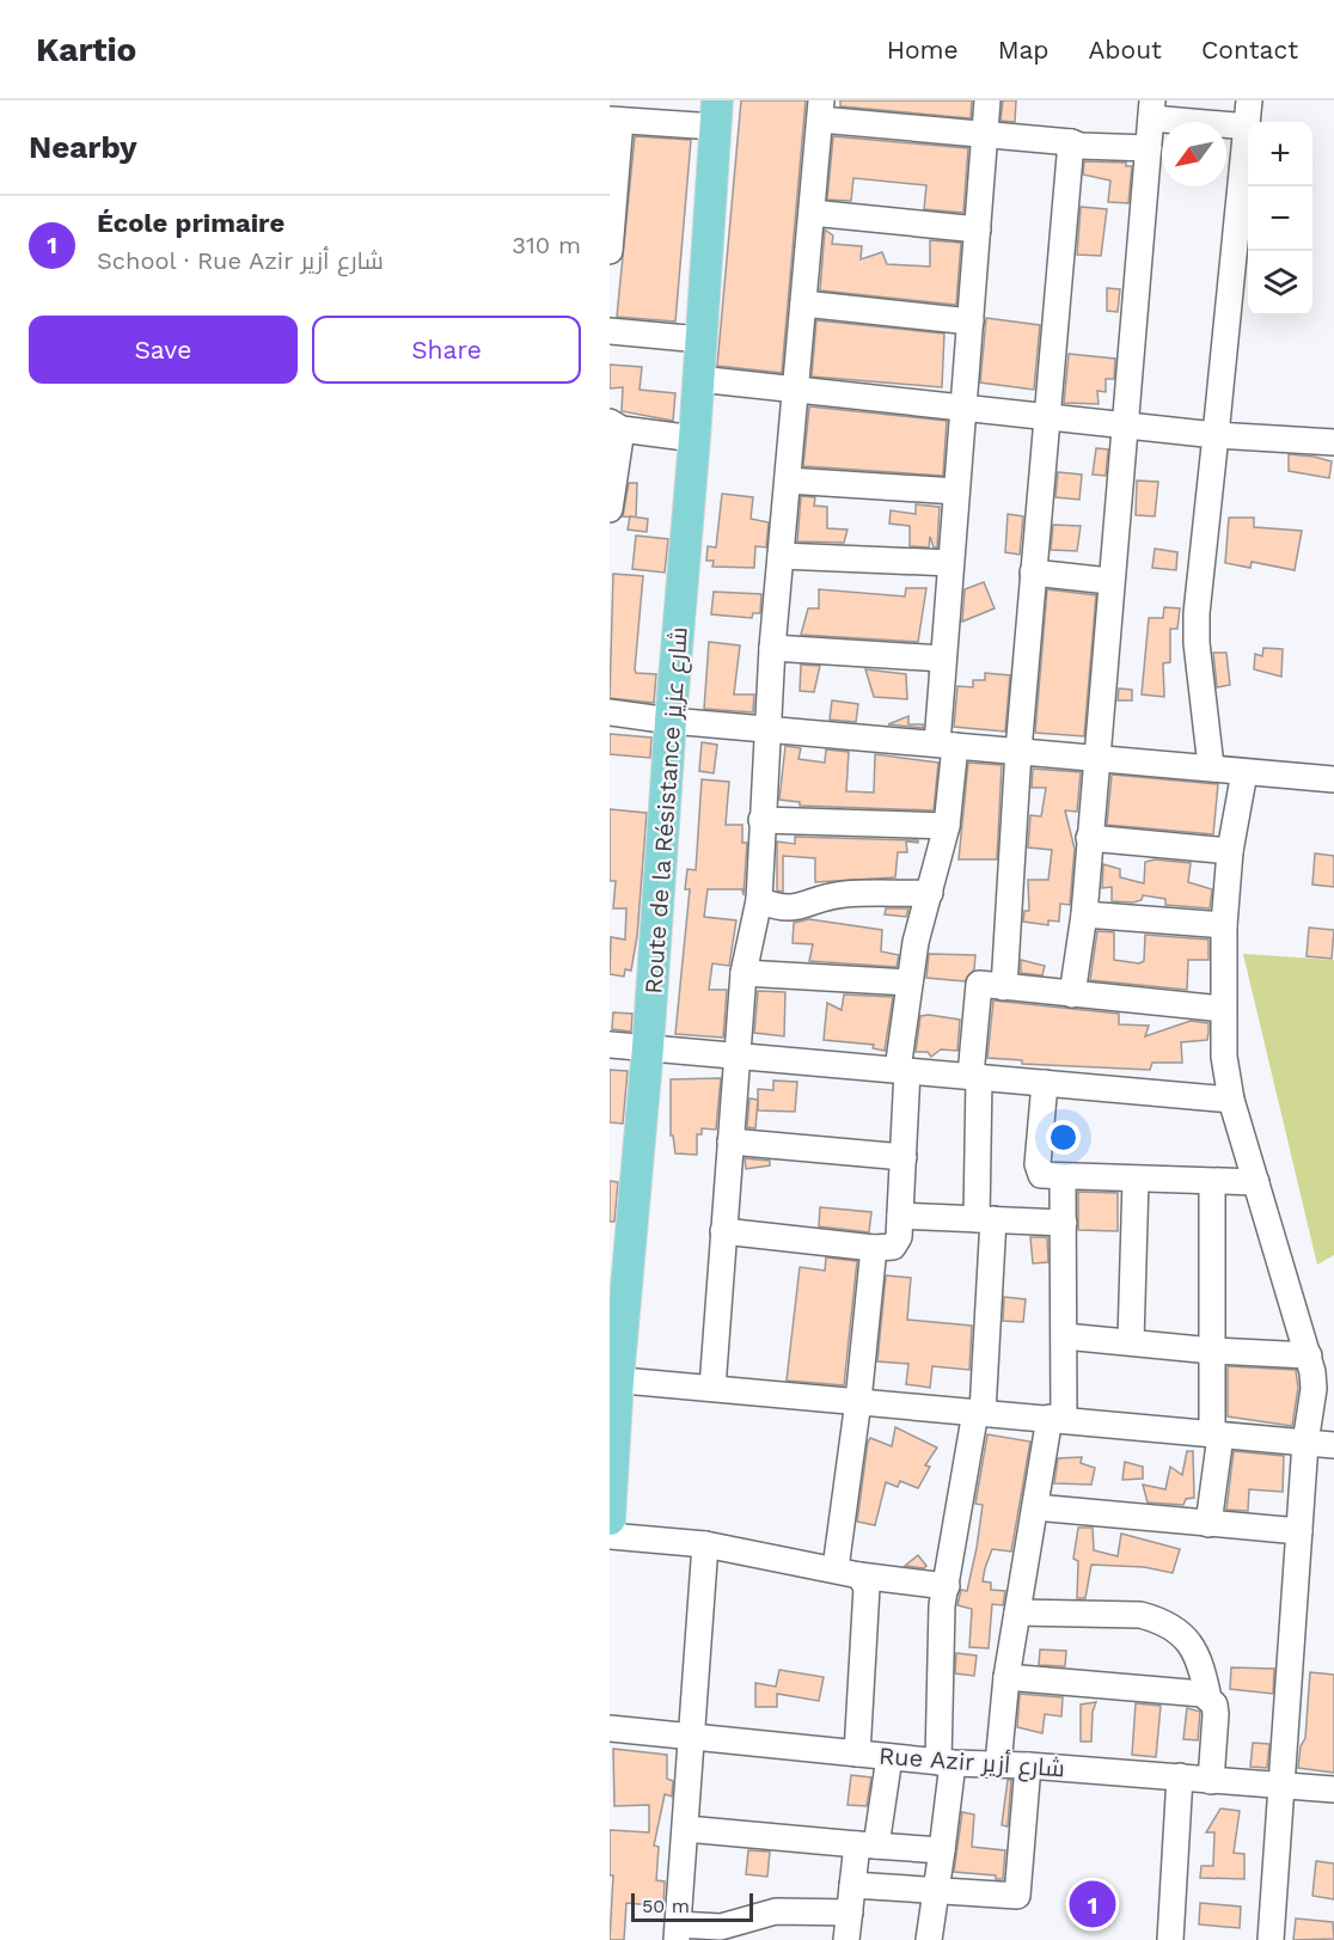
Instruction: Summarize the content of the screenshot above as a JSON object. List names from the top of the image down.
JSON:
{
  "streets": {
    "main road": ["Route de la Résistance شارع عزيز"],
    "street": ["Rue Azir شارع أزير"]
  },
  "scale_bar": "50 m",
  "north": "bottom left",
  "page": {
    "header": "Kartio",
    "nav": [
      "Home",
      "Map",
      "About",
      "Contact"
    ],
    "heading": "Nearby",
    "map_buttons": ["+", "−"],
    "list": [
      {
        "mark": "1",
        "name": "École primaire",
        "note": "School · Rue Azir شارع أزير",
        "value": "310 m"
      }
    ],
    "buttons": ["Save", "Share"],
    "pins": "1",
    "scale": "50 m"
  }
}
